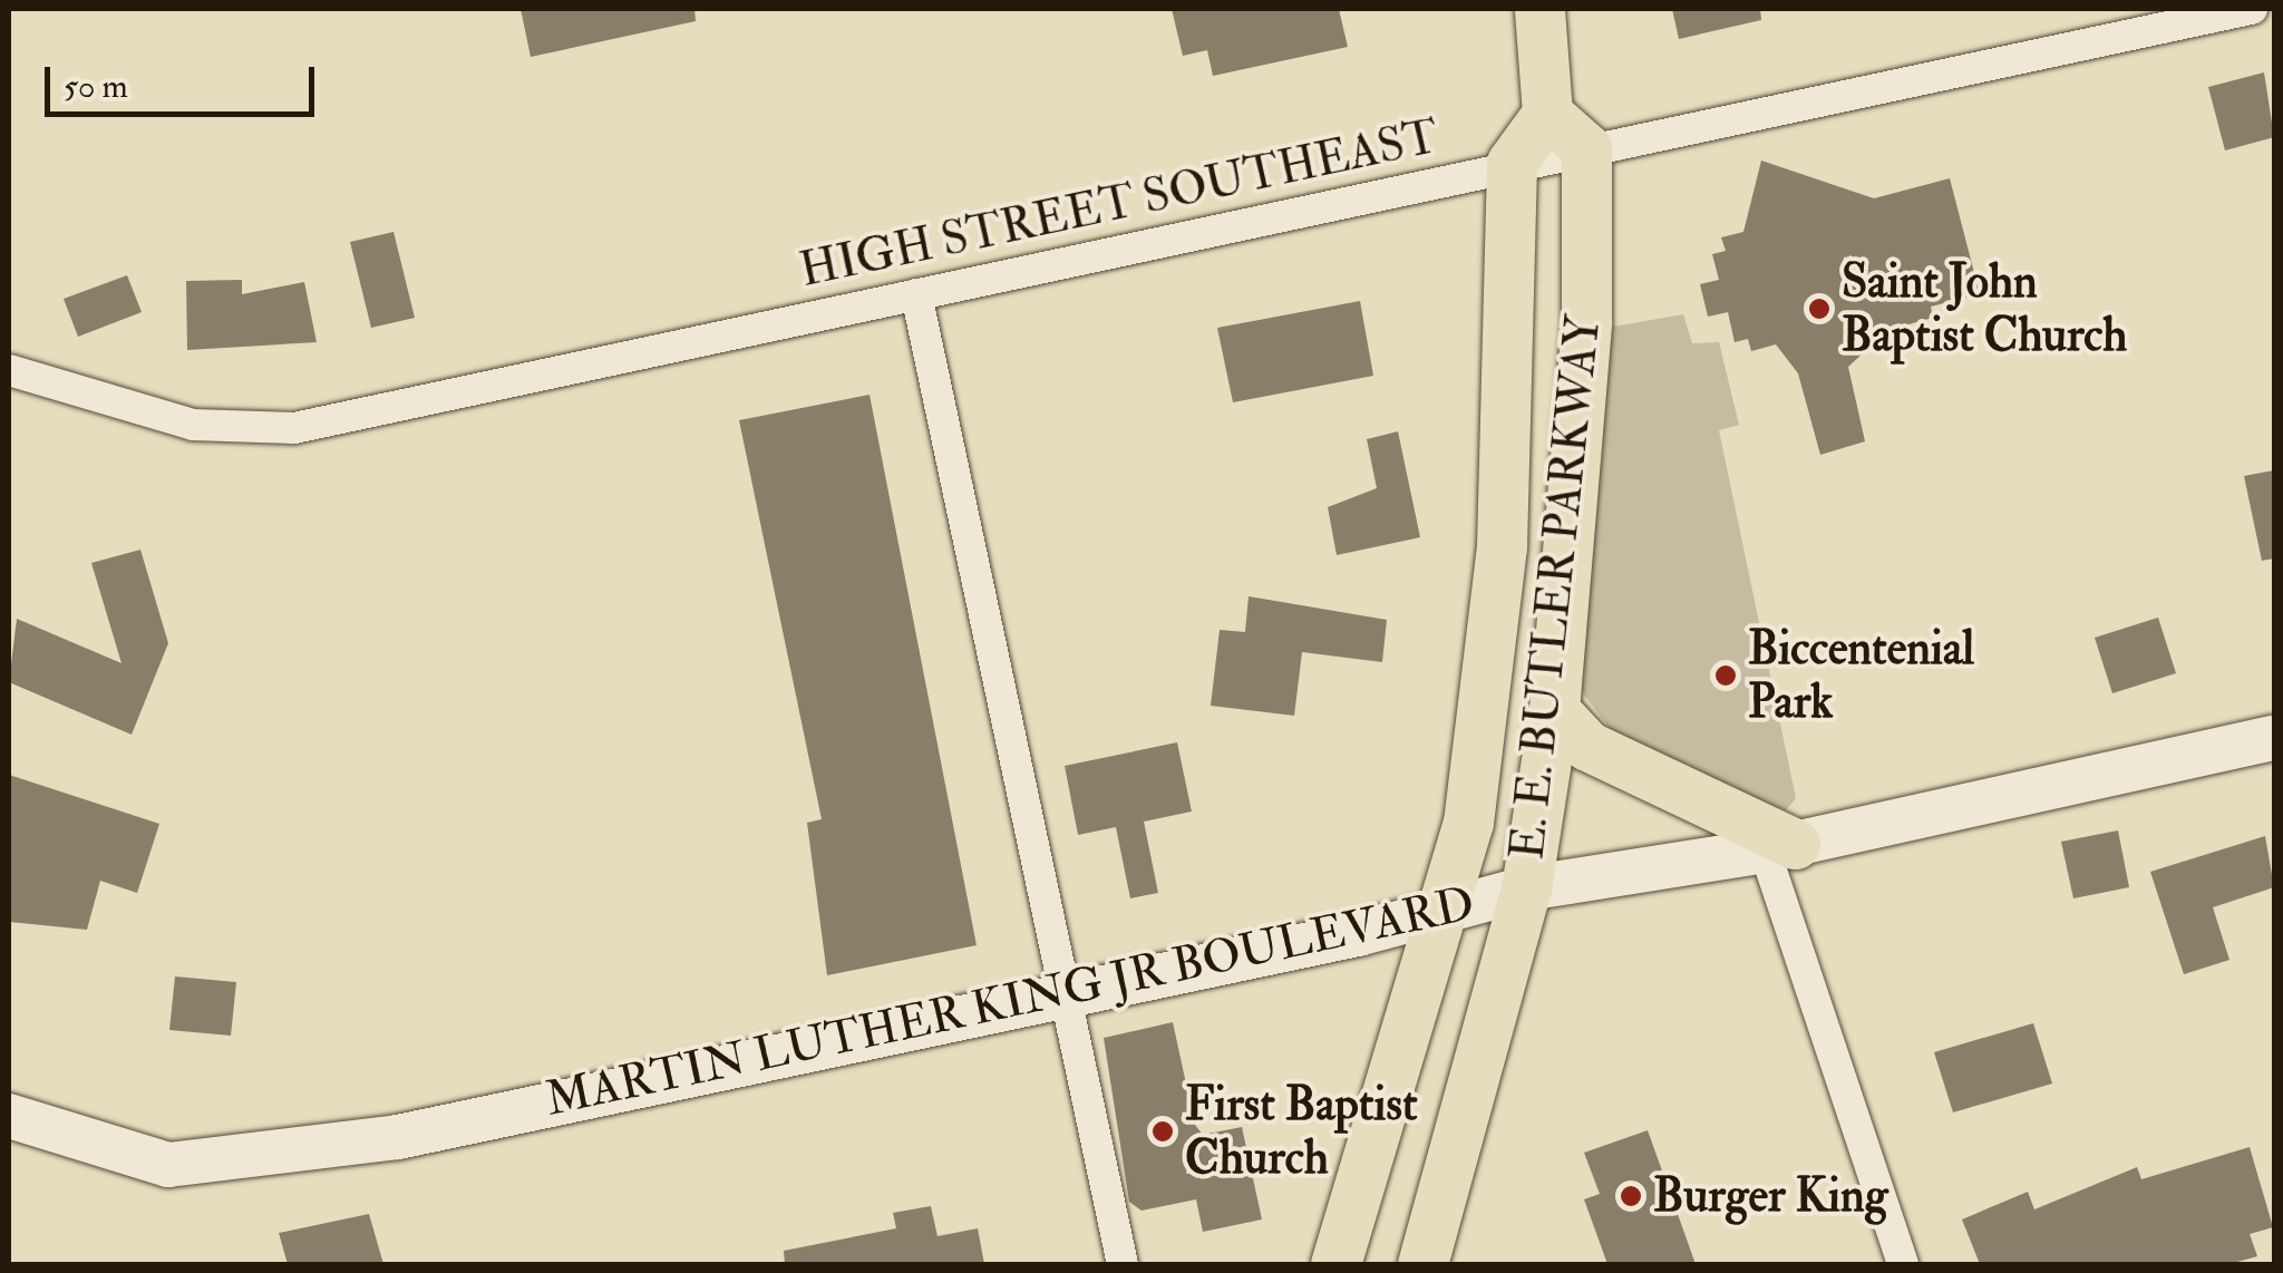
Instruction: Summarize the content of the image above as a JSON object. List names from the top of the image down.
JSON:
{
  "streets": {
    "highway": ["E. E. BUTLER PARKWAY"],
    "main road": ["MARTIN LUTHER KING JR BOULEVARD"],
    "street": ["HIGH STREET SOUTHEAST"]
  },
  "crossings": [
    ["HIGH STREET SOUTHEAST", "E. E. BUTLER PARKWAY"],
    ["E. E. BUTLER PARKWAY", "MARTIN LUTHER KING JR BOULEVARD"]
  ],
  "places": [
    "Saint John Baptist Church",
    "Biccentenial Park",
    "First Baptist Church",
    "Burger King"
  ],
  "scale_bar": "50 m"
}
